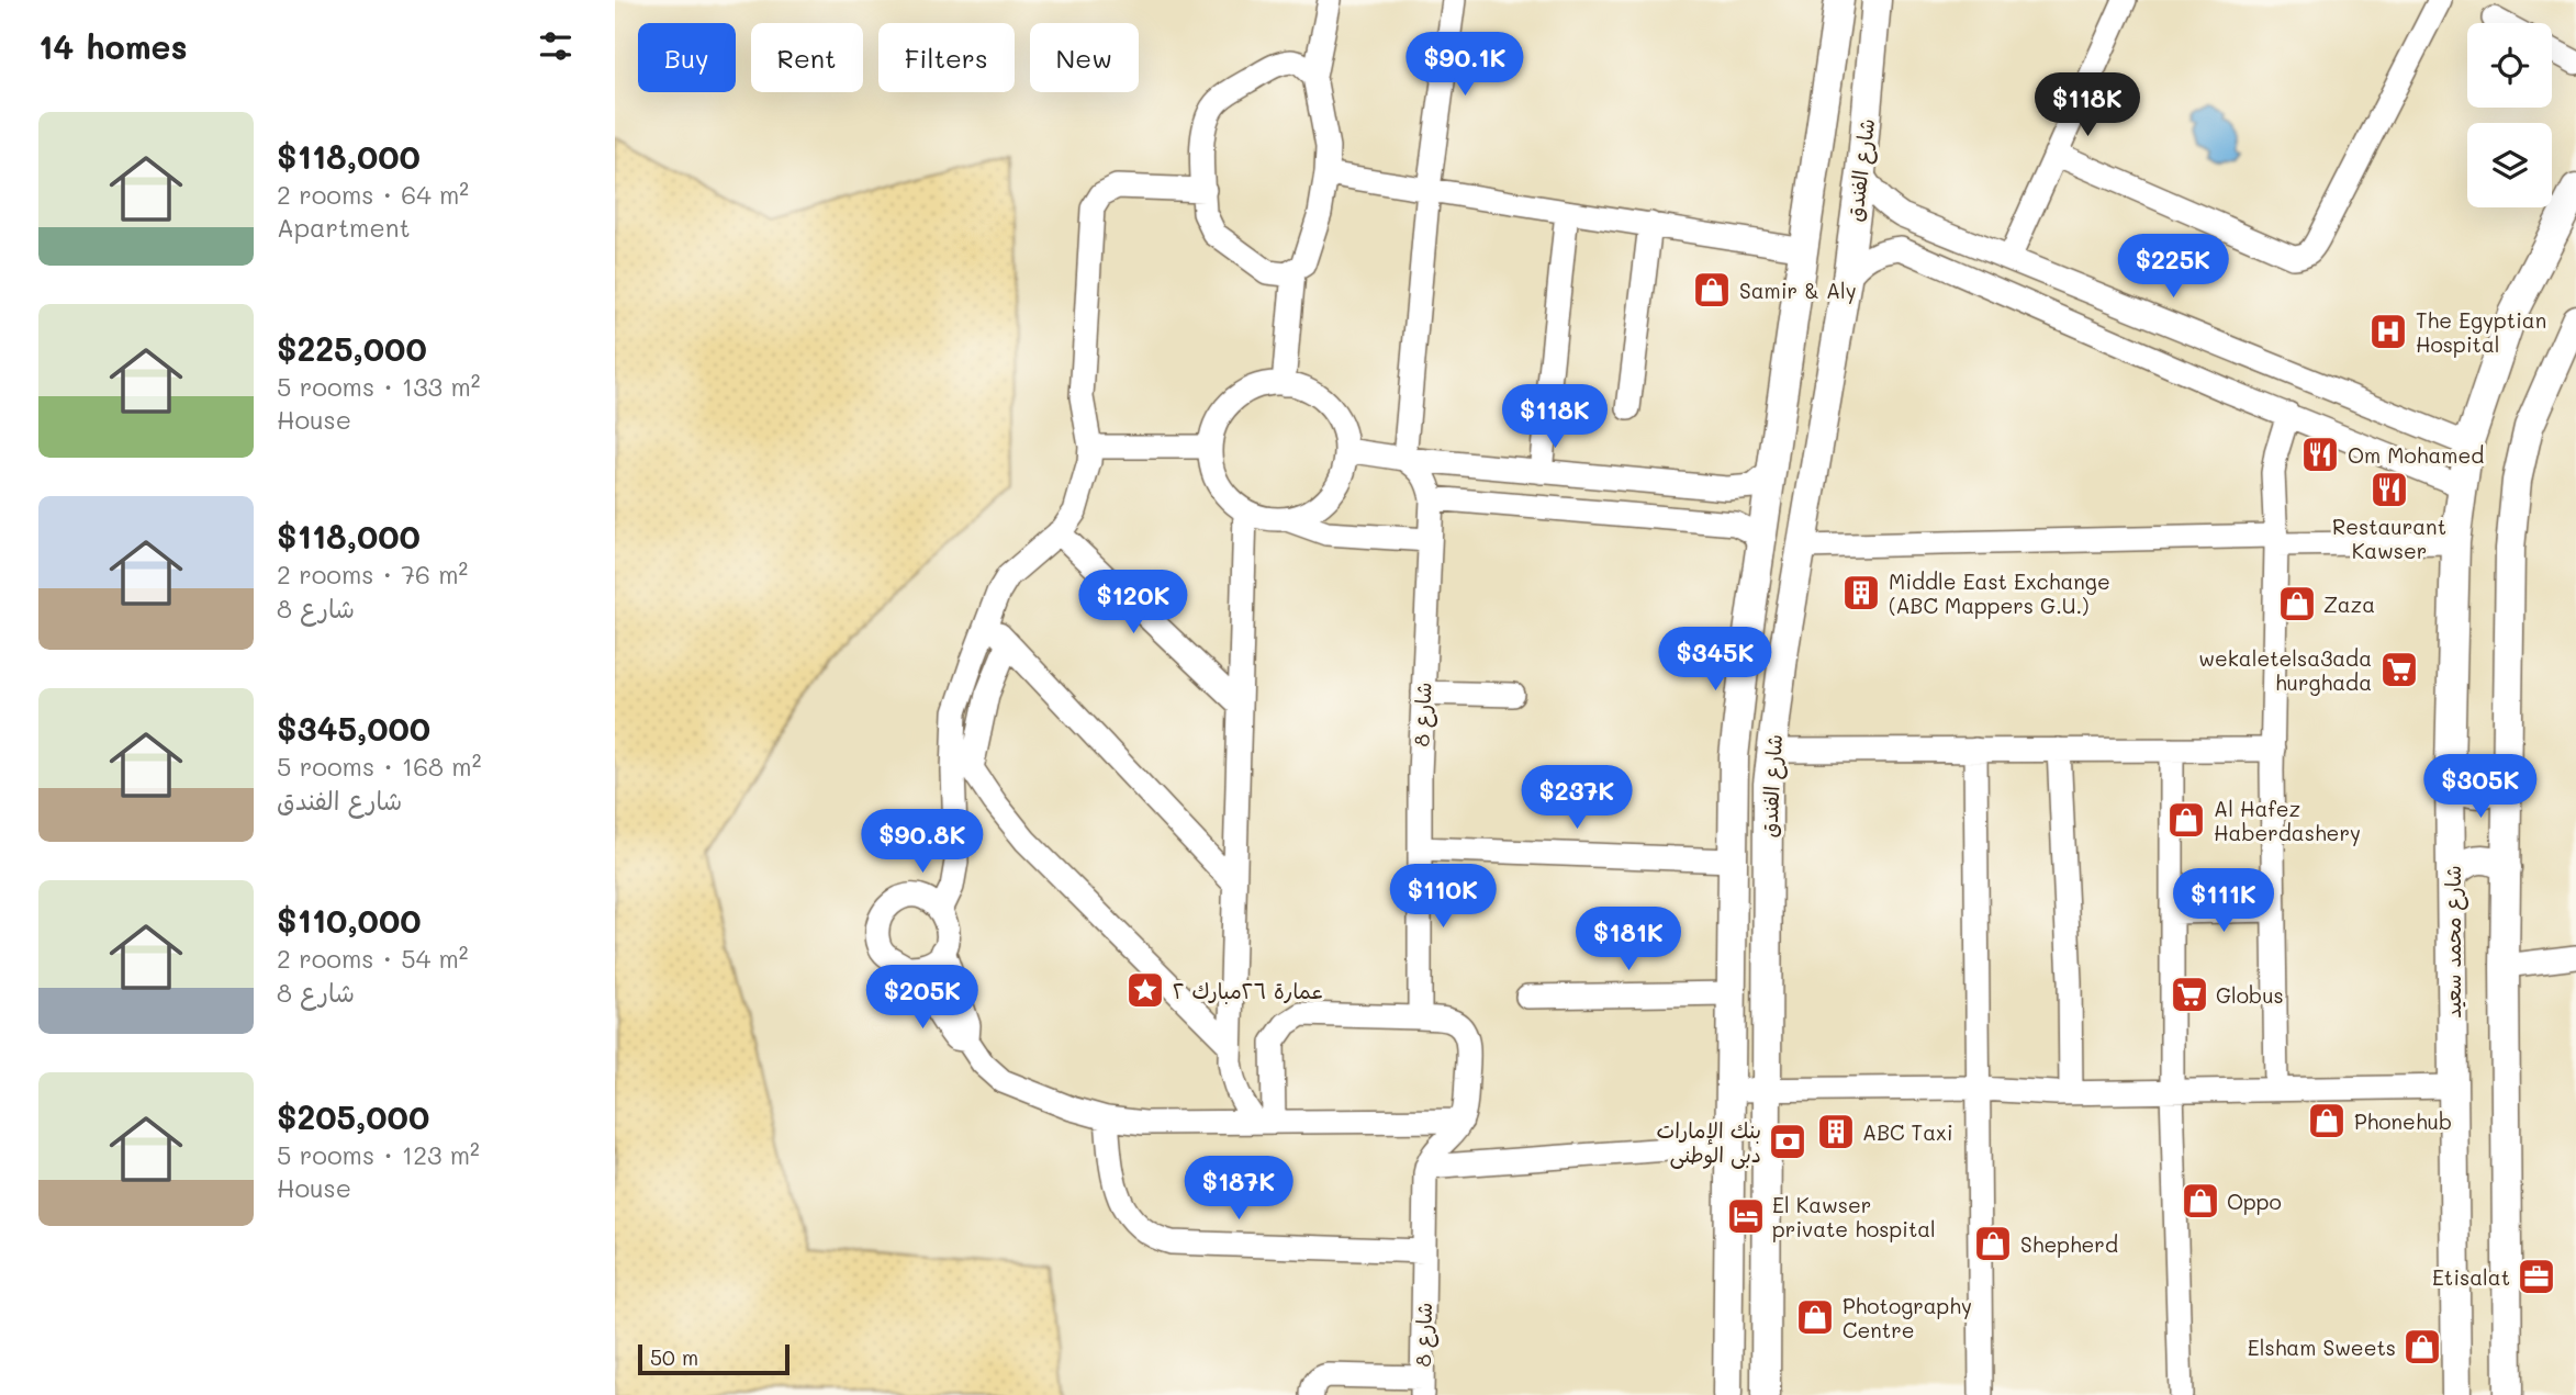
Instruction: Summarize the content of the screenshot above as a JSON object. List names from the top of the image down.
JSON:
{
  "streets": {
    "street": ["شارع الفندق", "شارع 8", "شارع محمد سعيد"]
  },
  "places": {
    "shop": [
      "Samir & Aly",
      "Zaza",
      "Al Hafez Haberdashery",
      "Phonehub",
      "Oppo",
      "Shepherd",
      "Photography Centre",
      "Elsham Sweets"
    ],
    "hospital": ["The Egyptian Hospital"],
    "restaurant": ["Om Mohamed", "Restaurant Kawser"],
    "building": ["Middle East Exchange (ABC Mappers G.U.)", "ABC Taxi"],
    "supermarket": ["wekaletelsa3ada hurghada", "Globus"],
    "place": ["عمارة ٢٦مبارك ٢"],
    "bank": ["بنك الإمارات دبى الوطنى"],
    "hotel": ["El Kawser private hospital"],
    "office": ["Etisalat"]
  },
  "scale_bar": "50 m",
  "page": {
    "heading": "14 homes",
    "chip": [
      "Buy",
      "Rent",
      "Filters",
      "New"
    ],
    "price": [
      "$90.1K",
      "$118K",
      "$225K",
      "$118K",
      "$120K",
      "$345K",
      "$305K",
      "$237K",
      "$90.8K",
      "$110K",
      "$111K",
      "$181K",
      "$205K",
      "$187K"
    ],
    "list": [
      {
        "name": "$118,000",
        "note": "2 rooms · 64 m² · Apartment"
      },
      {
        "name": "$225,000",
        "note": "5 rooms · 133 m² · House"
      },
      {
        "name": "$118,000",
        "note": "2 rooms · 76 m² · شارع 8"
      },
      {
        "name": "$345,000",
        "note": "5 rooms · 168 m² · شارع الفندق"
      },
      {
        "name": "$110,000",
        "note": "2 rooms · 54 m² · شارع 8"
      },
      {
        "name": "$205,000",
        "note": "5 rooms · 123 m² · House"
      }
    ],
    "scale": "50 m"
  }
}
